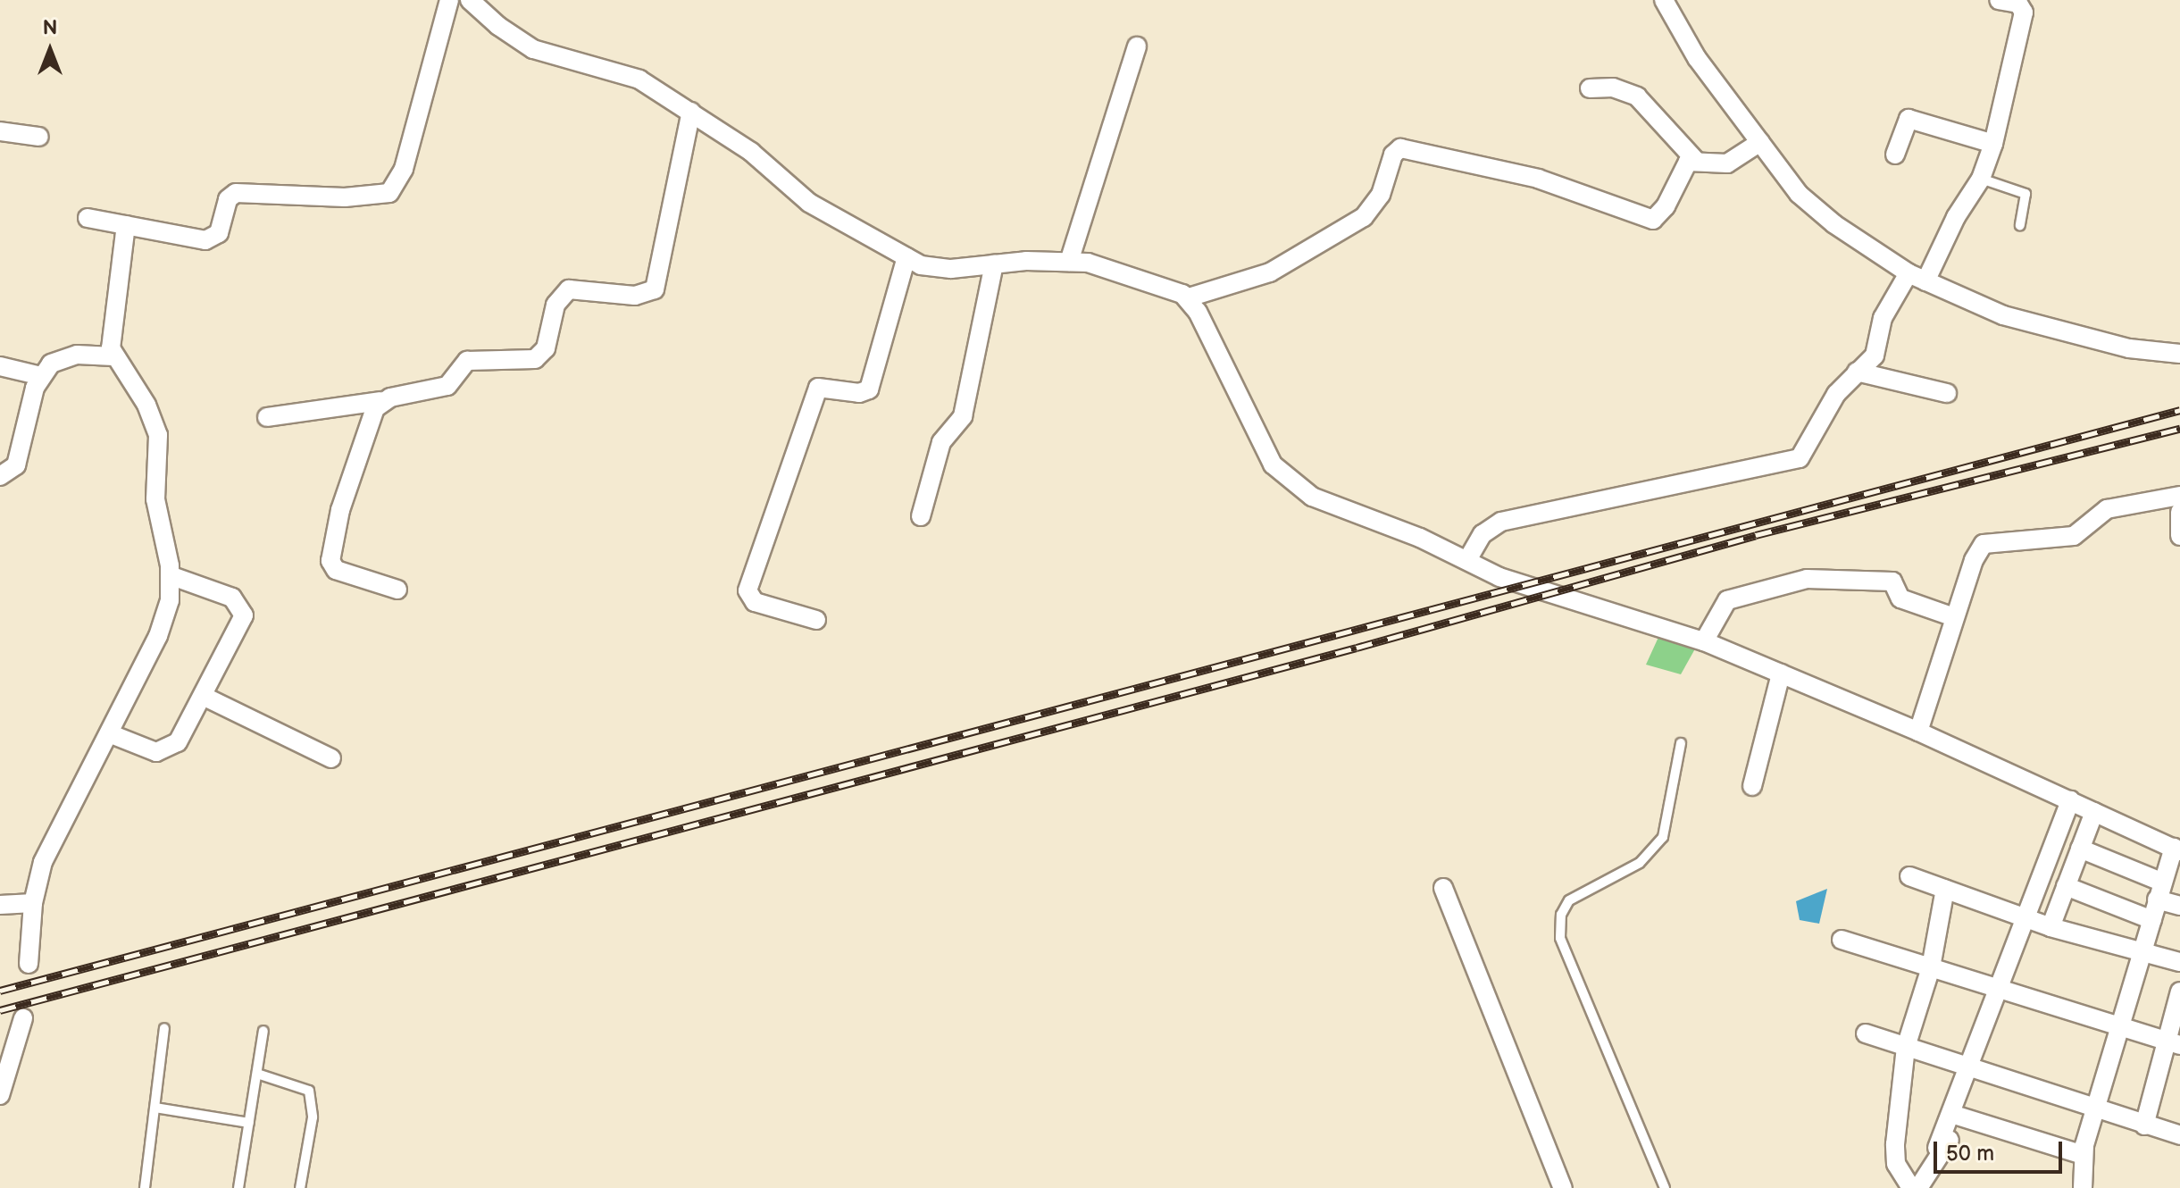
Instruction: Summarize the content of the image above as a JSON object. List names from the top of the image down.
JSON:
{
  "scale_bar": "50 m",
  "north": "top"
}
